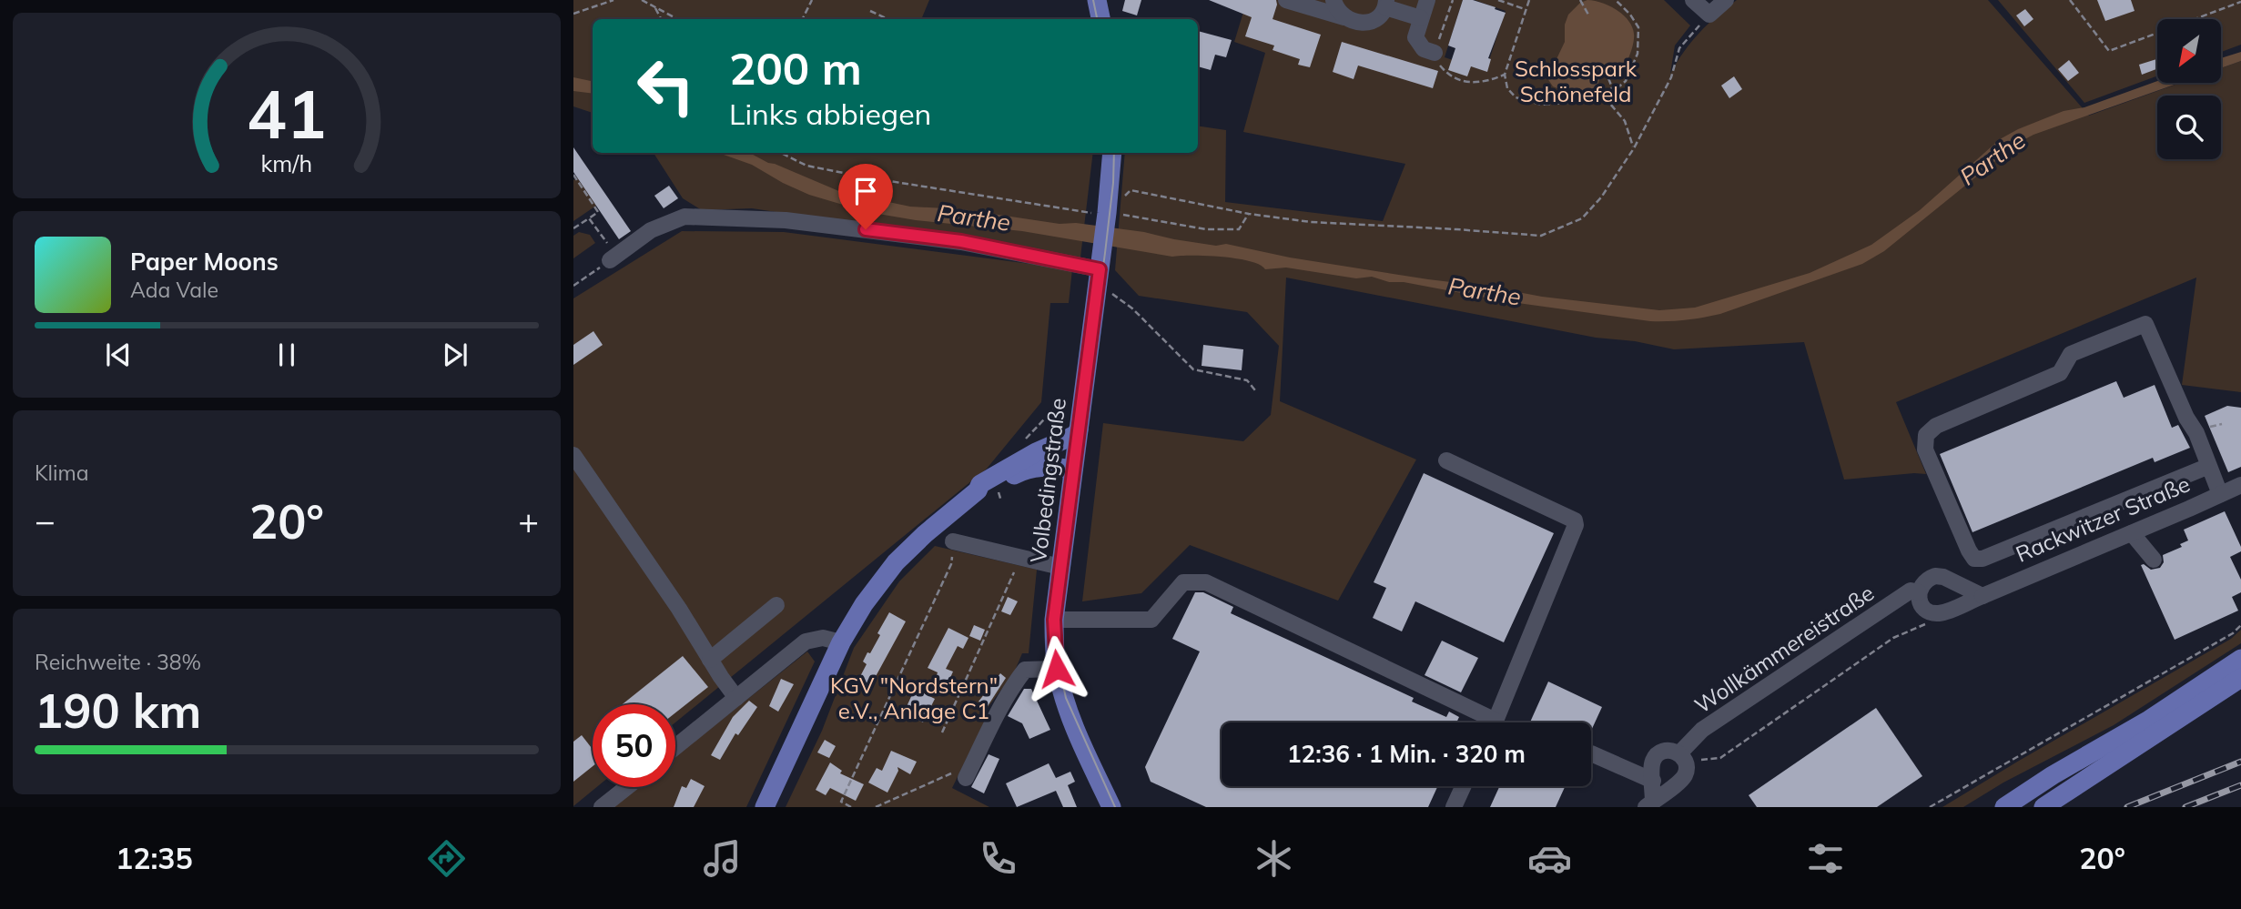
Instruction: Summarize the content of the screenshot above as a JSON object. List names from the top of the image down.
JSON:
{
  "streets": {
    "main road": ["Volbedingstraße"],
    "street": ["Rackwitzer Straße", "Wollkämmereistraße"]
  },
  "water": ["Parthe"],
  "parks": ["Schlosspark Schönefeld", "KGV \"Nordstern\" e.V., Anlage C1"],
  "north": "bottom left",
  "page": {
    "turn": ["200 m", "Links abbiegen"],
    "song": ["Paper Moons", "Ada Vale"],
    "tile": [
      "Klima",
      ["Reichweite · 38%", "190 km"]
    ],
    "heat": ["−", "20°", "+"],
    "limit": "50",
    "trip": "12:36 · 1 Min. · 320 m",
    "tabs": ["12:35", "20°"],
    "gauge": ["41", "km/h"]
  }
}
